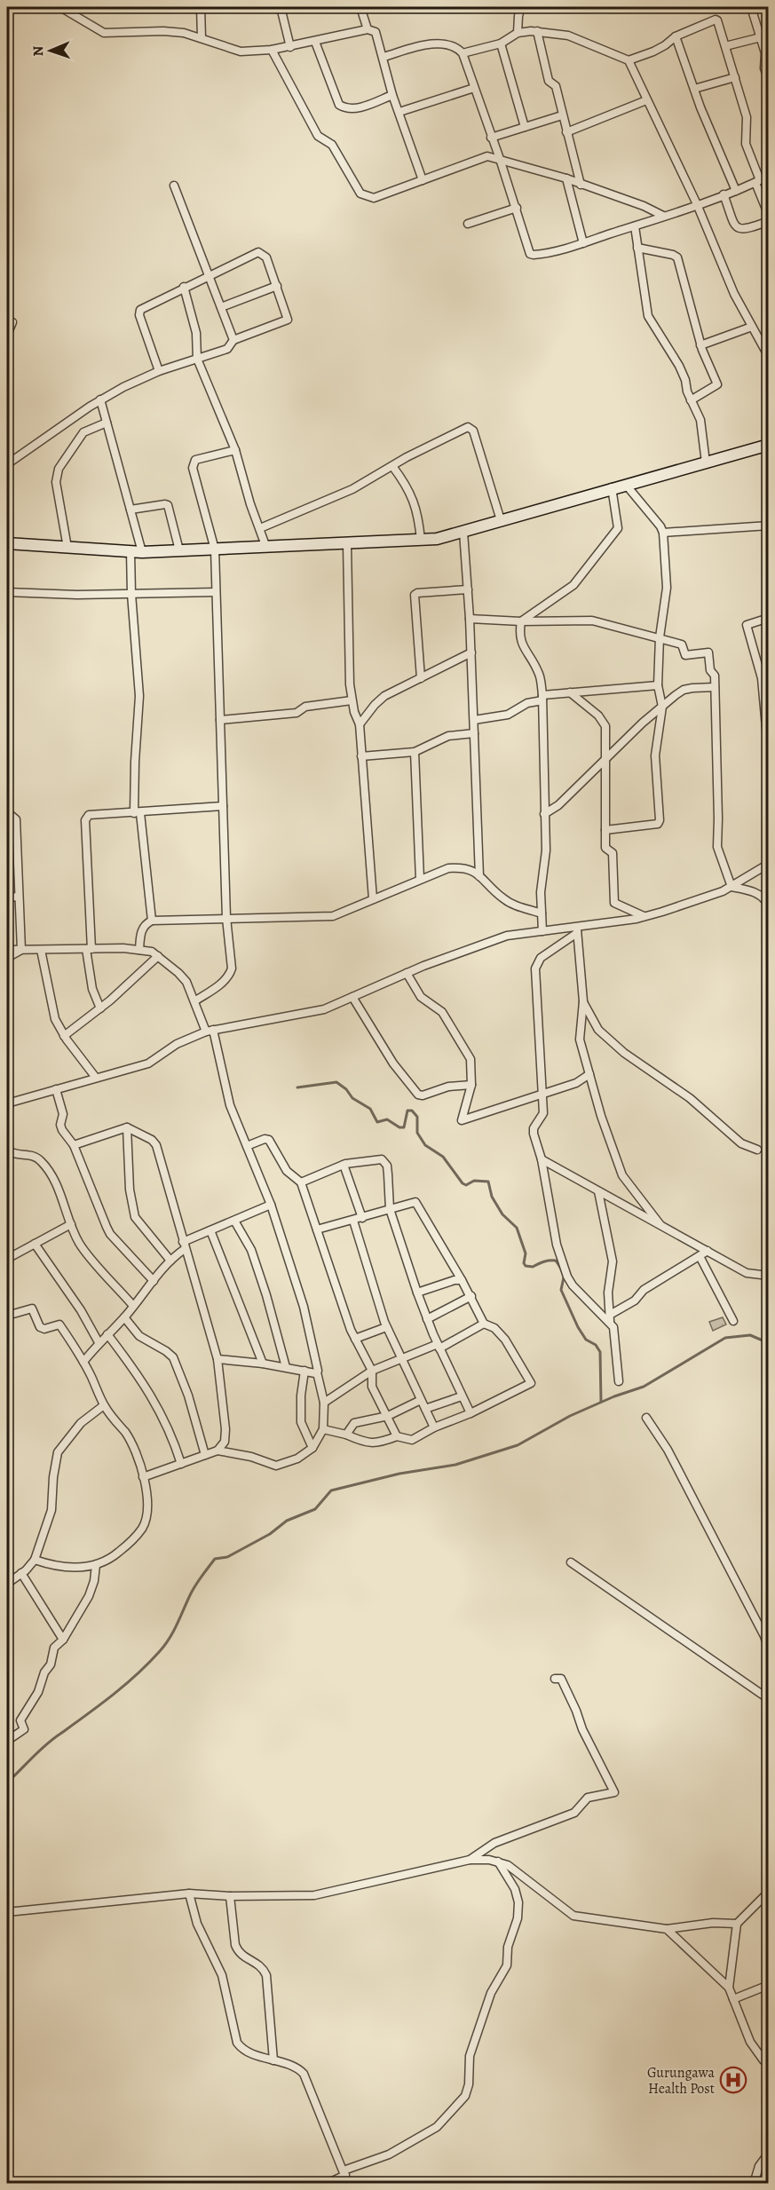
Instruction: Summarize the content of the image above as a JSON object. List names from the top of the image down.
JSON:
{
  "places": {
    "hospital": ["Gurungawa Health Post"]
  },
  "north": "left"
}
